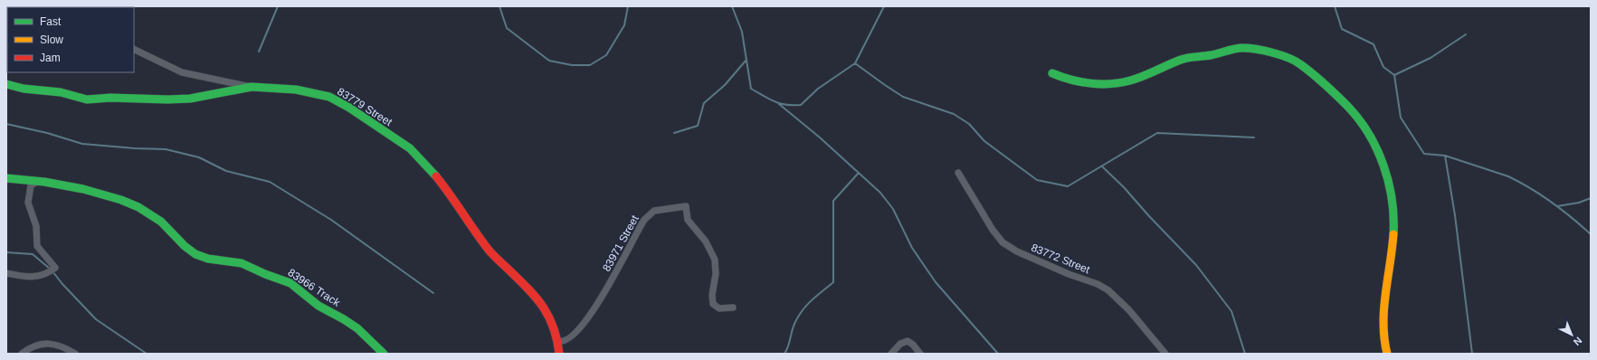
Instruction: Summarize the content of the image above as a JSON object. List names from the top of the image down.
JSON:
{
  "streets": {
    "street": [
      "83779 Street",
      "83971 Street",
      "83772 Street",
      "83966 Track"
    ]
  },
  "crossings": [
    ["83779 Street", "83971 Street"]
  ],
  "legend": ["Fast", "Slow", "Jam"],
  "north": "bottom right"
}
